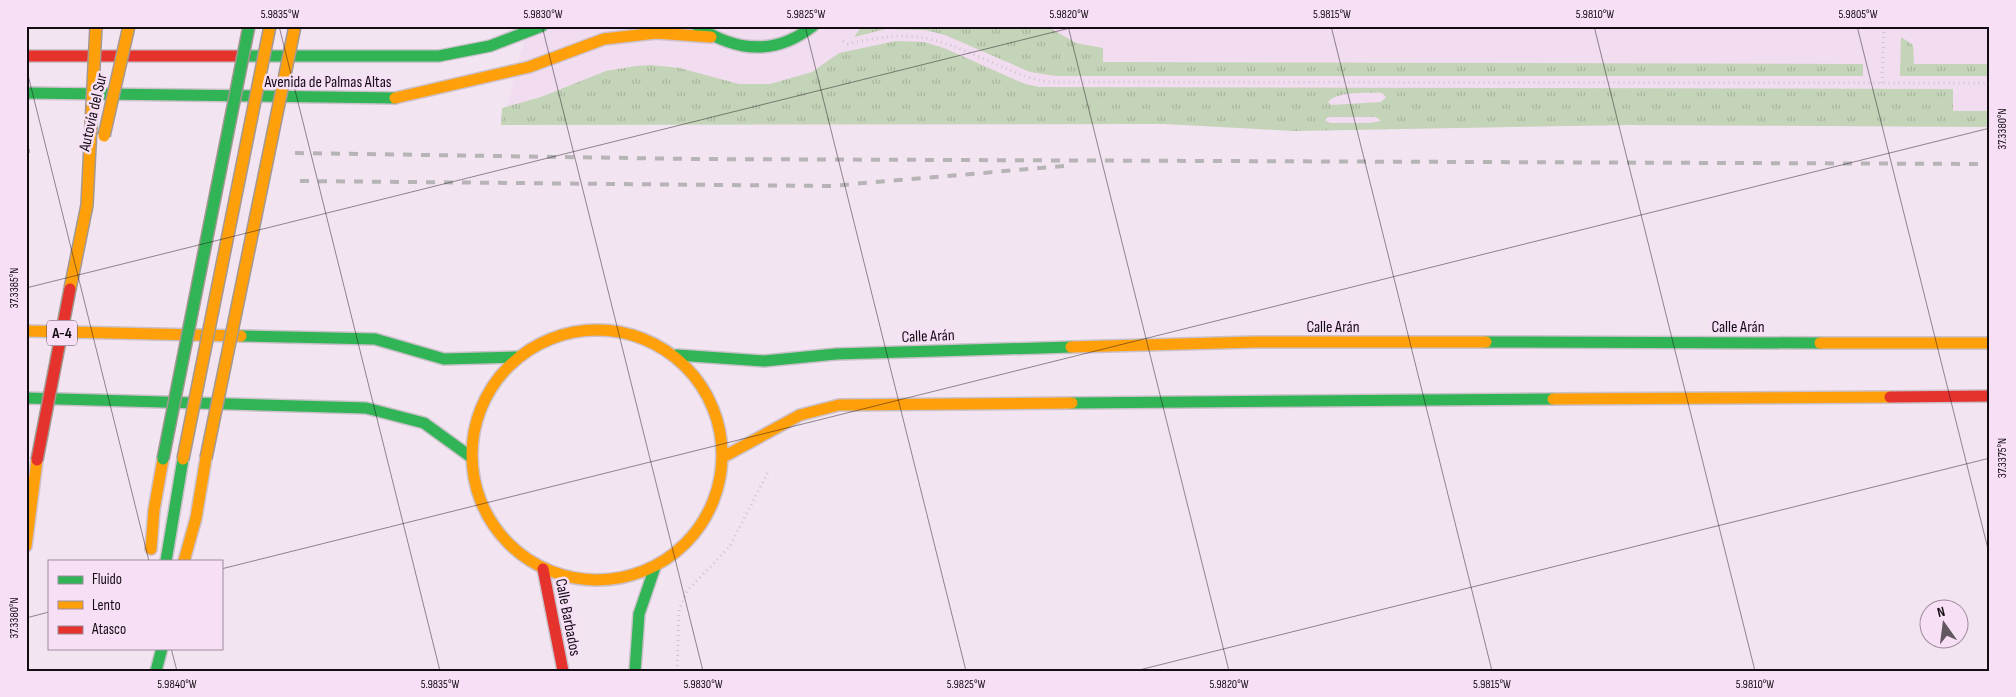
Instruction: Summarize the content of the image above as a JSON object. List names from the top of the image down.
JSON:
{
  "streets": {
    "main road": [
      "Avenida de Palmas Altas",
      "Autovía del Sur",
      "Calle Arán",
      "A-4",
      "Calle Barbados"
    ]
  },
  "crossings": [
    ["Autovía del Sur", "A-4"]
  ],
  "legend": ["Fluido", "Lento", "Atasco"],
  "north": "top",
  "coordinates": [
    "5.9835°W",
    "5.9830°W",
    "5.9825°W",
    "5.9820°W",
    "5.9815°W",
    "5.9810°W",
    "5.9805°W",
    "37.3380°N",
    "37.3385°N",
    "37.3375°N",
    "5.9840°W"
  ]
}
